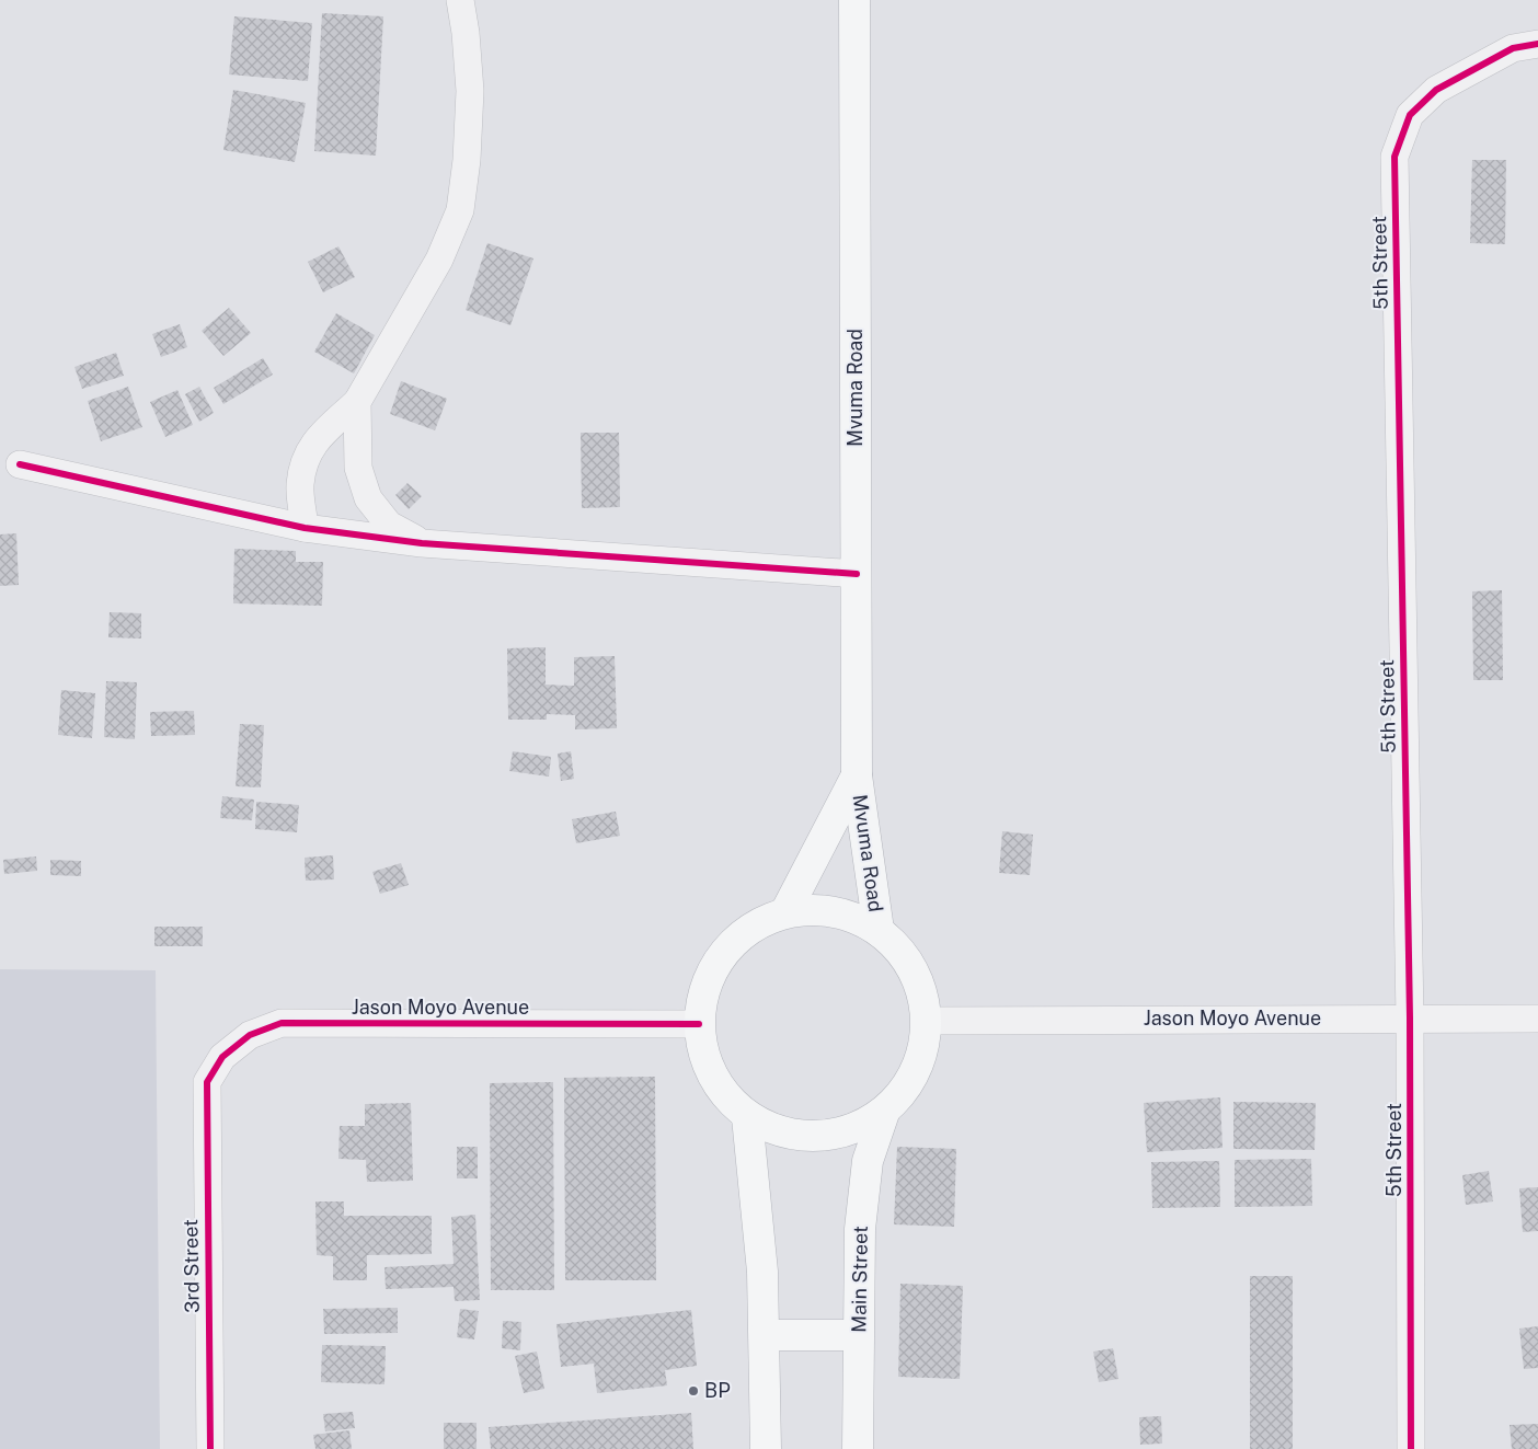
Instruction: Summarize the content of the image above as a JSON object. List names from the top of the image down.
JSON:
{
  "streets": {
    "highway": ["Mvuma Road", "Main Street"],
    "street": ["5th Street", "Jason Moyo Avenue", "3rd Street"]
  },
  "crossings": [
    ["5th Street", "Jason Moyo Avenue"],
    ["Mvuma Road", "Main Street"],
    ["Jason Moyo Avenue", "3rd Street"],
    ["Jason Moyo Avenue", "Main Street"]
  ],
  "places": ["BP"]
}
